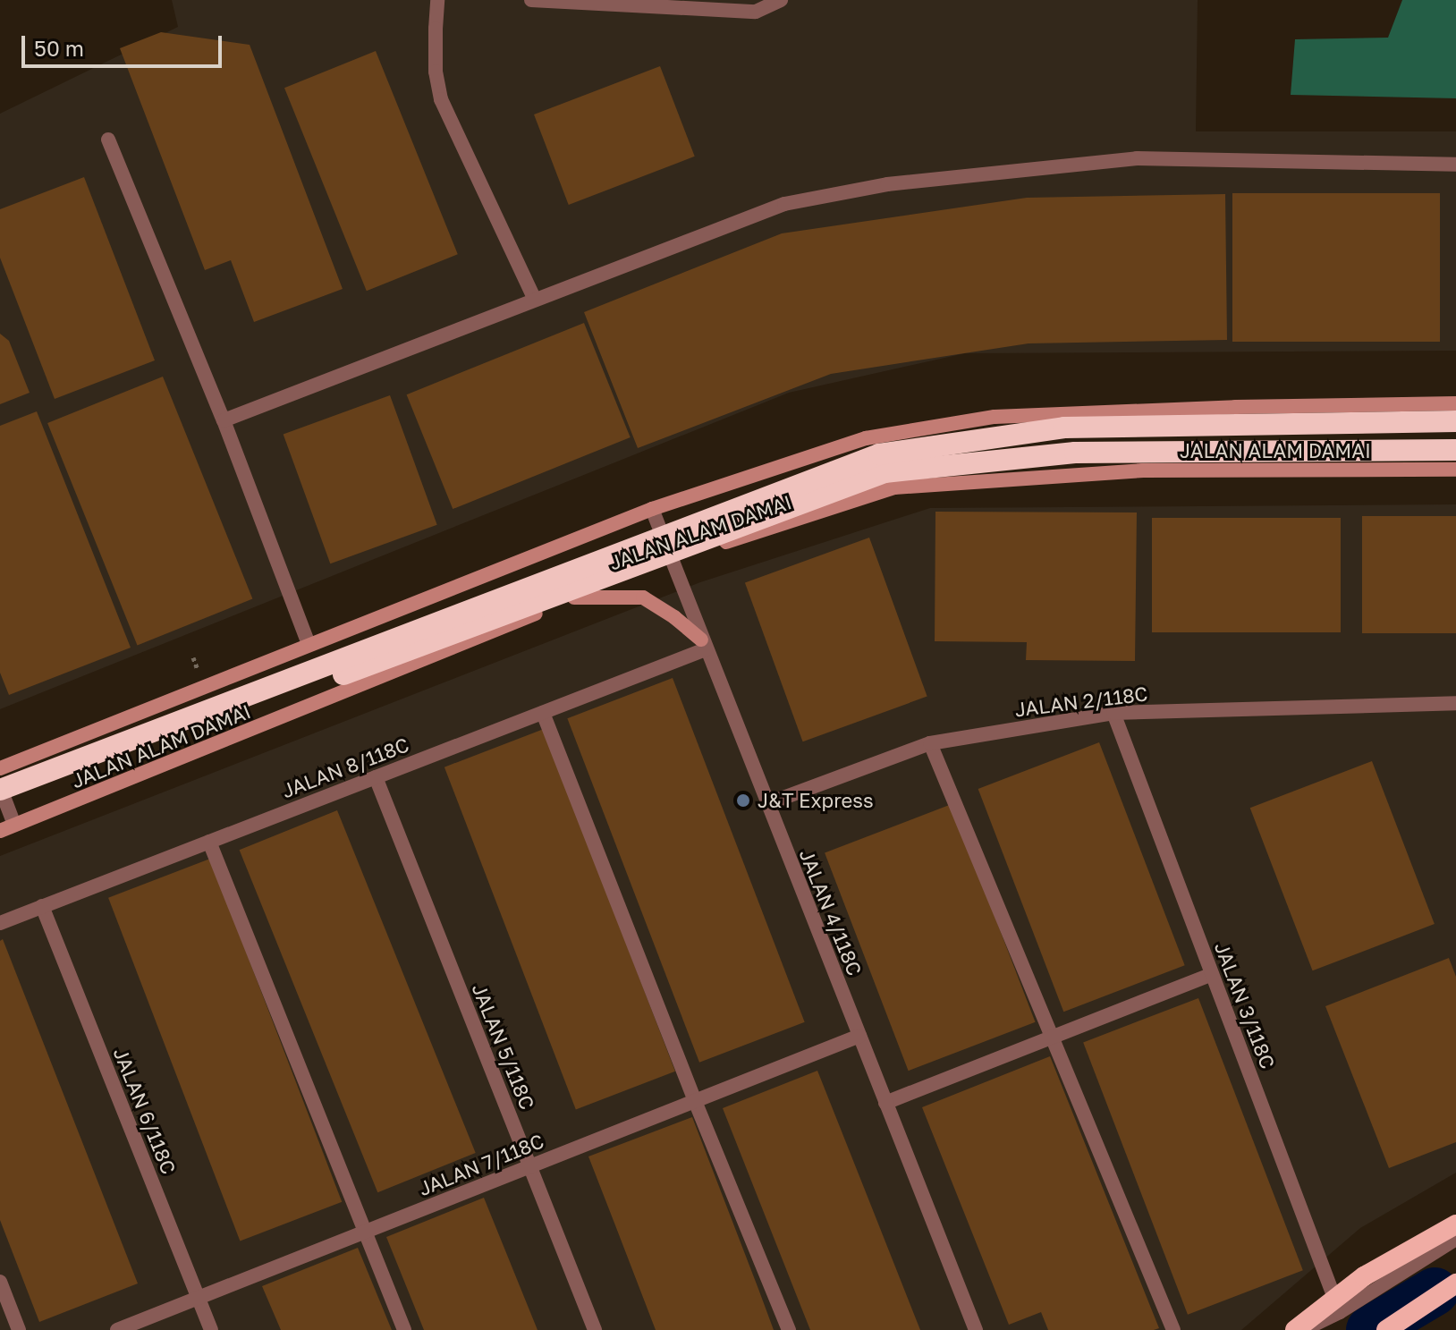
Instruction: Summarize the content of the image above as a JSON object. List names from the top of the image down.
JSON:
{
  "streets": {
    "main road": ["JALAN ALAM DAMAI"],
    "street": [
      "JALAN 2/118C",
      "JALAN 8/118C",
      "JALAN 4/118C",
      "JALAN 3/118C",
      "JALAN 5/118C",
      "JALAN 6/118C",
      "JALAN 7/118C"
    ]
  },
  "crossings": [
    ["JALAN ALAM DAMAI", "JALAN 4/118C"],
    ["JALAN 2/118C", "JALAN 4/118C"],
    ["JALAN 2/118C", "JALAN 3/118C"],
    ["JALAN 8/118C", "JALAN 4/118C"],
    ["JALAN 8/118C", "JALAN 5/118C"],
    ["JALAN 8/118C", "JALAN 6/118C"],
    ["JALAN 4/118C", "JALAN 7/118C"],
    ["JALAN 5/118C", "JALAN 7/118C"],
    ["JALAN 6/118C", "JALAN 7/118C"]
  ],
  "places": ["J&T Express"],
  "scale_bar": "50 m"
}
